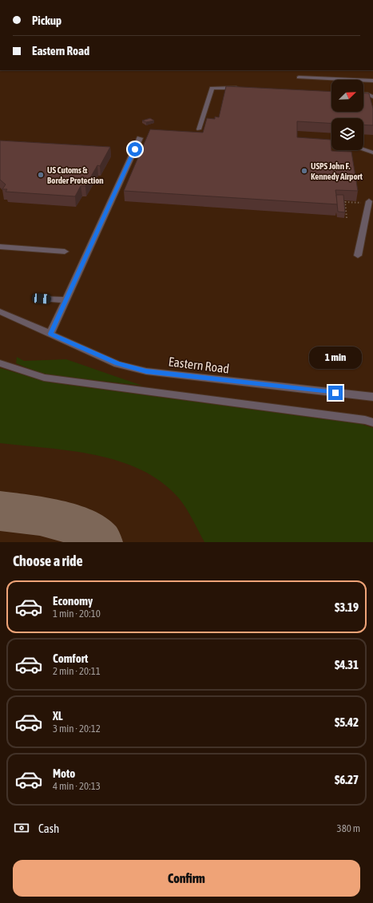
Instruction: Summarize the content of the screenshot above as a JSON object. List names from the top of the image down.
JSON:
{
  "streets": {
    "street": ["Eastern Road"]
  },
  "places": ["USPS John F. Kennedy Airport", "US Cutoms & Border Protection"],
  "north": "top right",
  "page": {
    "banner": ["Pickup", "Eastern Road"],
    "bubble": "1 min",
    "heading": "Choose a ride",
    "list": [
      {
        "name": "Economy",
        "note": "1 min · 20:10",
        "value": "$3.19"
      },
      {
        "name": "Comfort",
        "note": "2 min · 20:11",
        "value": "$4.31"
      },
      {
        "name": "XL",
        "note": "3 min · 20:12",
        "value": "$5.42"
      },
      {
        "name": "Moto",
        "note": "4 min · 20:13",
        "value": "$6.27"
      }
    ],
    "pay": ["Cash", "380 m"],
    "buttons": "Confirm"
  }
}
